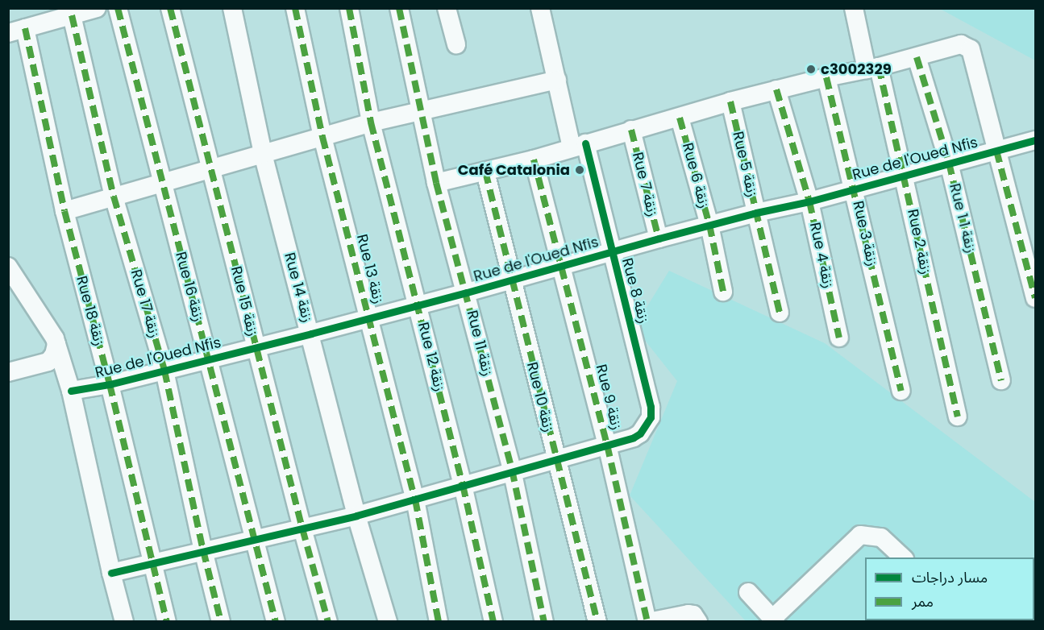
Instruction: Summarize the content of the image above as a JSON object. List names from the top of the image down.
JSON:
{
  "streets": {
    "street": [
      "Rue de l'Oued Nfis",
      "Rue 5 زنقة",
      "Rue 6 زنقة",
      "Rue 7 زنقة",
      "Rue 1 زنقة 1",
      "Rue 3 زنقة",
      "Rue 2 زنقة",
      "Rue 4 زنقة",
      "Rue 13 زنقة",
      "Rue 16 زنقة",
      "Rue 14 زنقة",
      "Rue 8 زنقة",
      "Rue 15 زنقة",
      "Rue 17 زنقة",
      "Rue 18 زنقة",
      "Rue 11 زنقة",
      "Rue 12 زنقة",
      "Rue 10 زنقة",
      "Rue 9 زنقة"
    ]
  },
  "crossings": [
    ["Rue de l'Oued Nfis", "Rue 5 زنقة"],
    ["Rue de l'Oued Nfis", "Rue 6 زنقة"],
    ["Rue de l'Oued Nfis", "Rue 7 زنقة"],
    ["Rue de l'Oued Nfis", "Rue 1 زنقة 1"],
    ["Rue de l'Oued Nfis", "Rue 3 زنقة"],
    ["Rue de l'Oued Nfis", "Rue 2 زنقة"],
    ["Rue de l'Oued Nfis", "Rue 4 زنقة"],
    ["Rue de l'Oued Nfis", "Rue 13 زنقة"],
    ["Rue de l'Oued Nfis", "Rue 16 زنقة"],
    ["Rue de l'Oued Nfis", "Rue 14 زنقة"],
    ["Rue de l'Oued Nfis", "Rue 8 زنقة"],
    ["Rue de l'Oued Nfis", "Rue 15 زنقة"],
    ["Rue de l'Oued Nfis", "Rue 17 زنقة"],
    ["Rue de l'Oued Nfis", "Rue 18 زنقة"],
    ["Rue de l'Oued Nfis", "Rue 11 زنقة"],
    ["Rue de l'Oued Nfis", "Rue 12 زنقة"],
    ["Rue de l'Oued Nfis", "Rue 10 زنقة"],
    ["Rue de l'Oued Nfis", "Rue 9 زنقة"],
    ["Rue 8 زنقة", "Rue 9 زنقة"]
  ],
  "places": ["c3002329", "Café Catalonia"],
  "legend": ["مسار دراجات", "ممر"]
}
